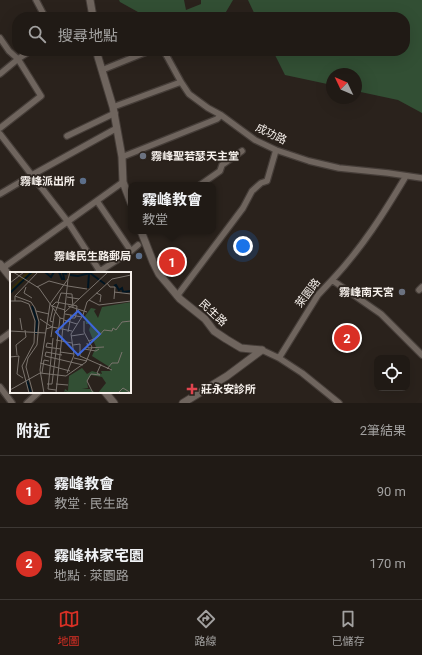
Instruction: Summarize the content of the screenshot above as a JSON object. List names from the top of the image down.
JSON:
{
  "streets": {
    "street": ["成功路", "萊園路", "民生路"]
  },
  "crossings": [
    ["萊園路", "民生路"]
  ],
  "places": {
    "other": [
      "霧峰聖若瑟天主堂",
      "霧峰派出所",
      "霧峰民生路郵局",
      "霧峰南天宮"
    ],
    "health": ["莊永安診所"]
  },
  "north": "top left",
  "page": {
    "search": "搜尋地點",
    "popup": ["霧峰教會", "教堂"],
    "pins": ["1", "2"],
    "heading": ["附近", "2筆結果"],
    "list": [
      {
        "mark": "1",
        "name": "霧峰教會",
        "note": "教堂 · 民生路",
        "value": "90 m"
      },
      {
        "mark": "2",
        "name": "霧峰林家宅園",
        "note": "地點 · 萊園路",
        "value": "170 m"
      }
    ],
    "nav": ["地圖", "路線", "已儲存"]
  }
}
